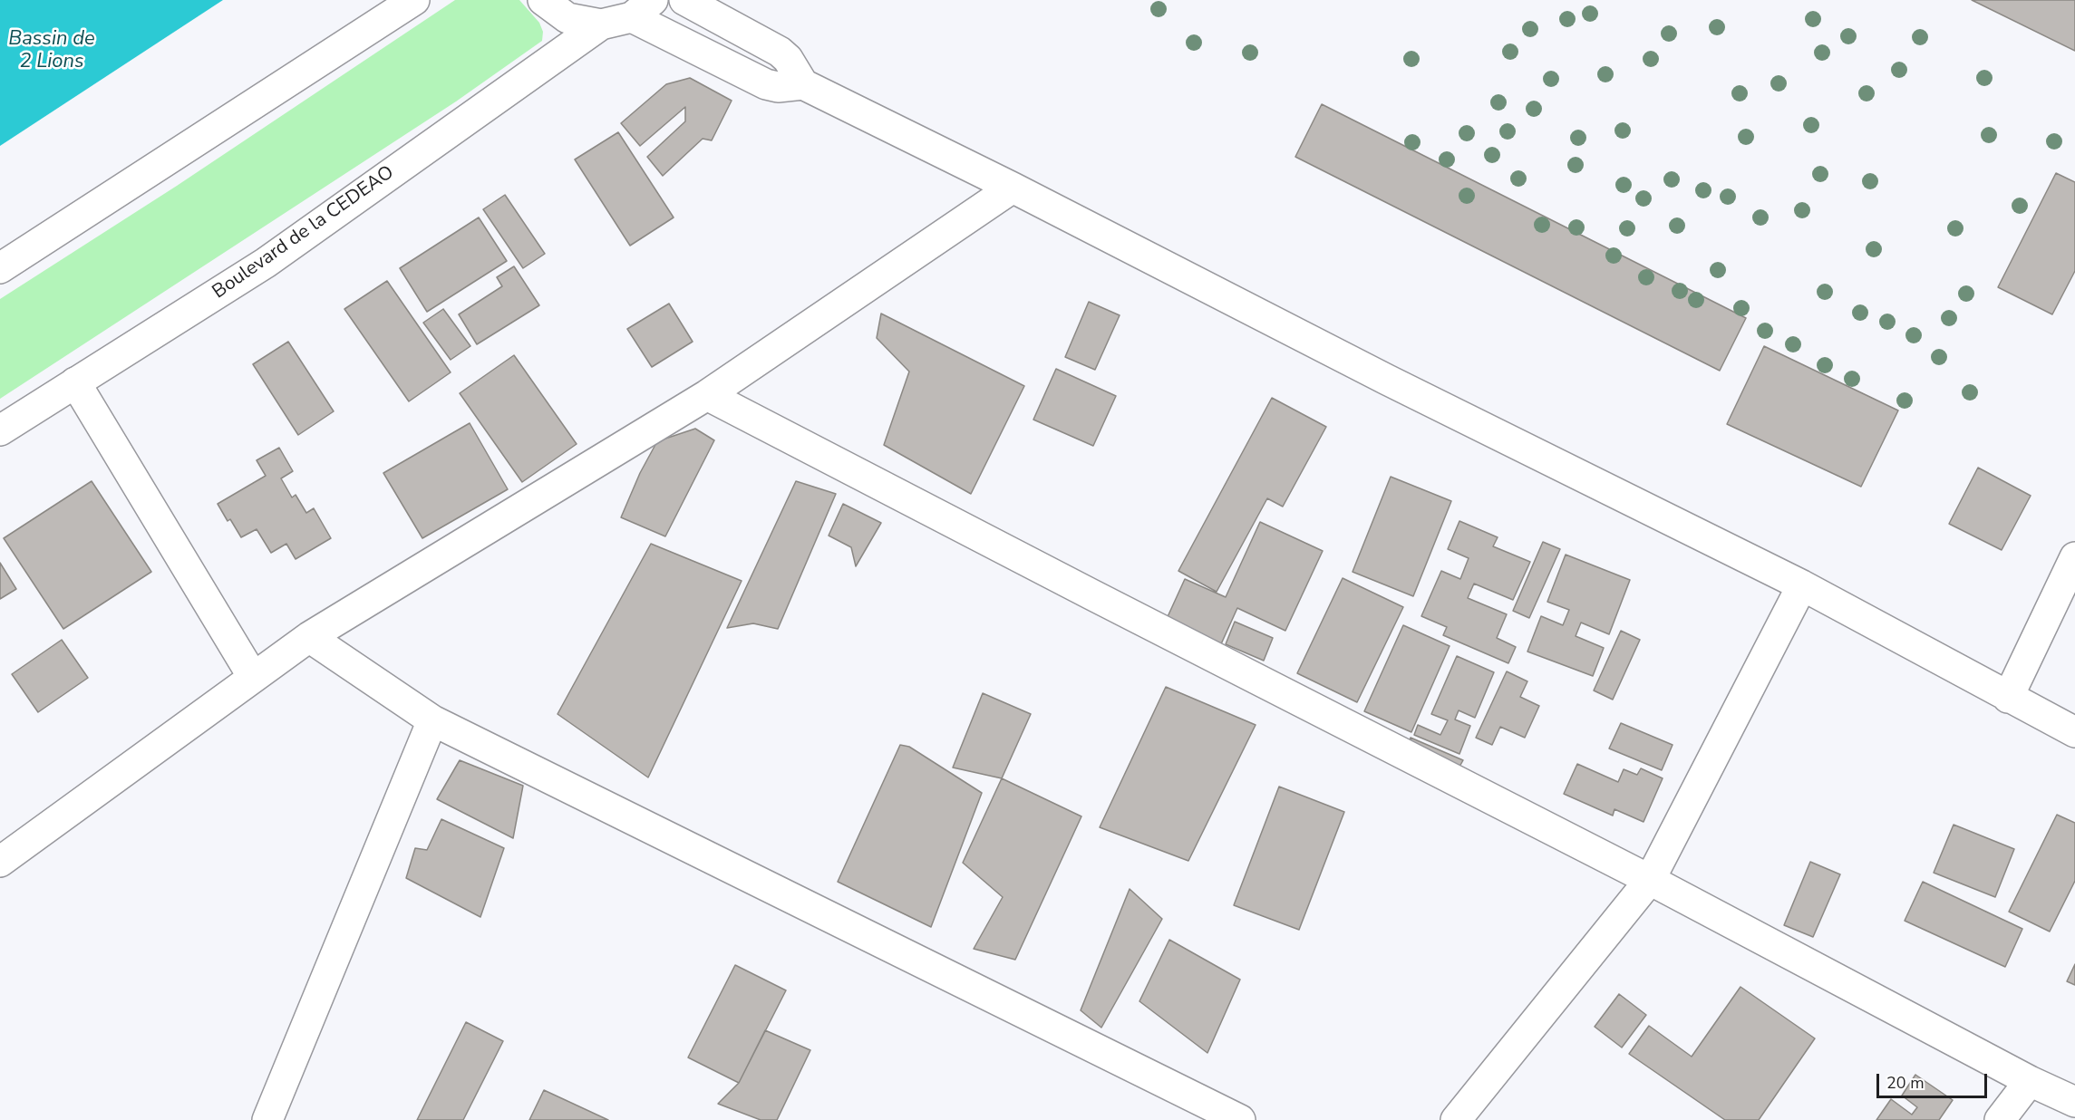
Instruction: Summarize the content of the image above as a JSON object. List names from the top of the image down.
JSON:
{
  "streets": {
    "street": ["Boulevard de la CEDEAO"]
  },
  "water": ["Bassin de 2 Lions"],
  "scale_bar": "20 m"
}
